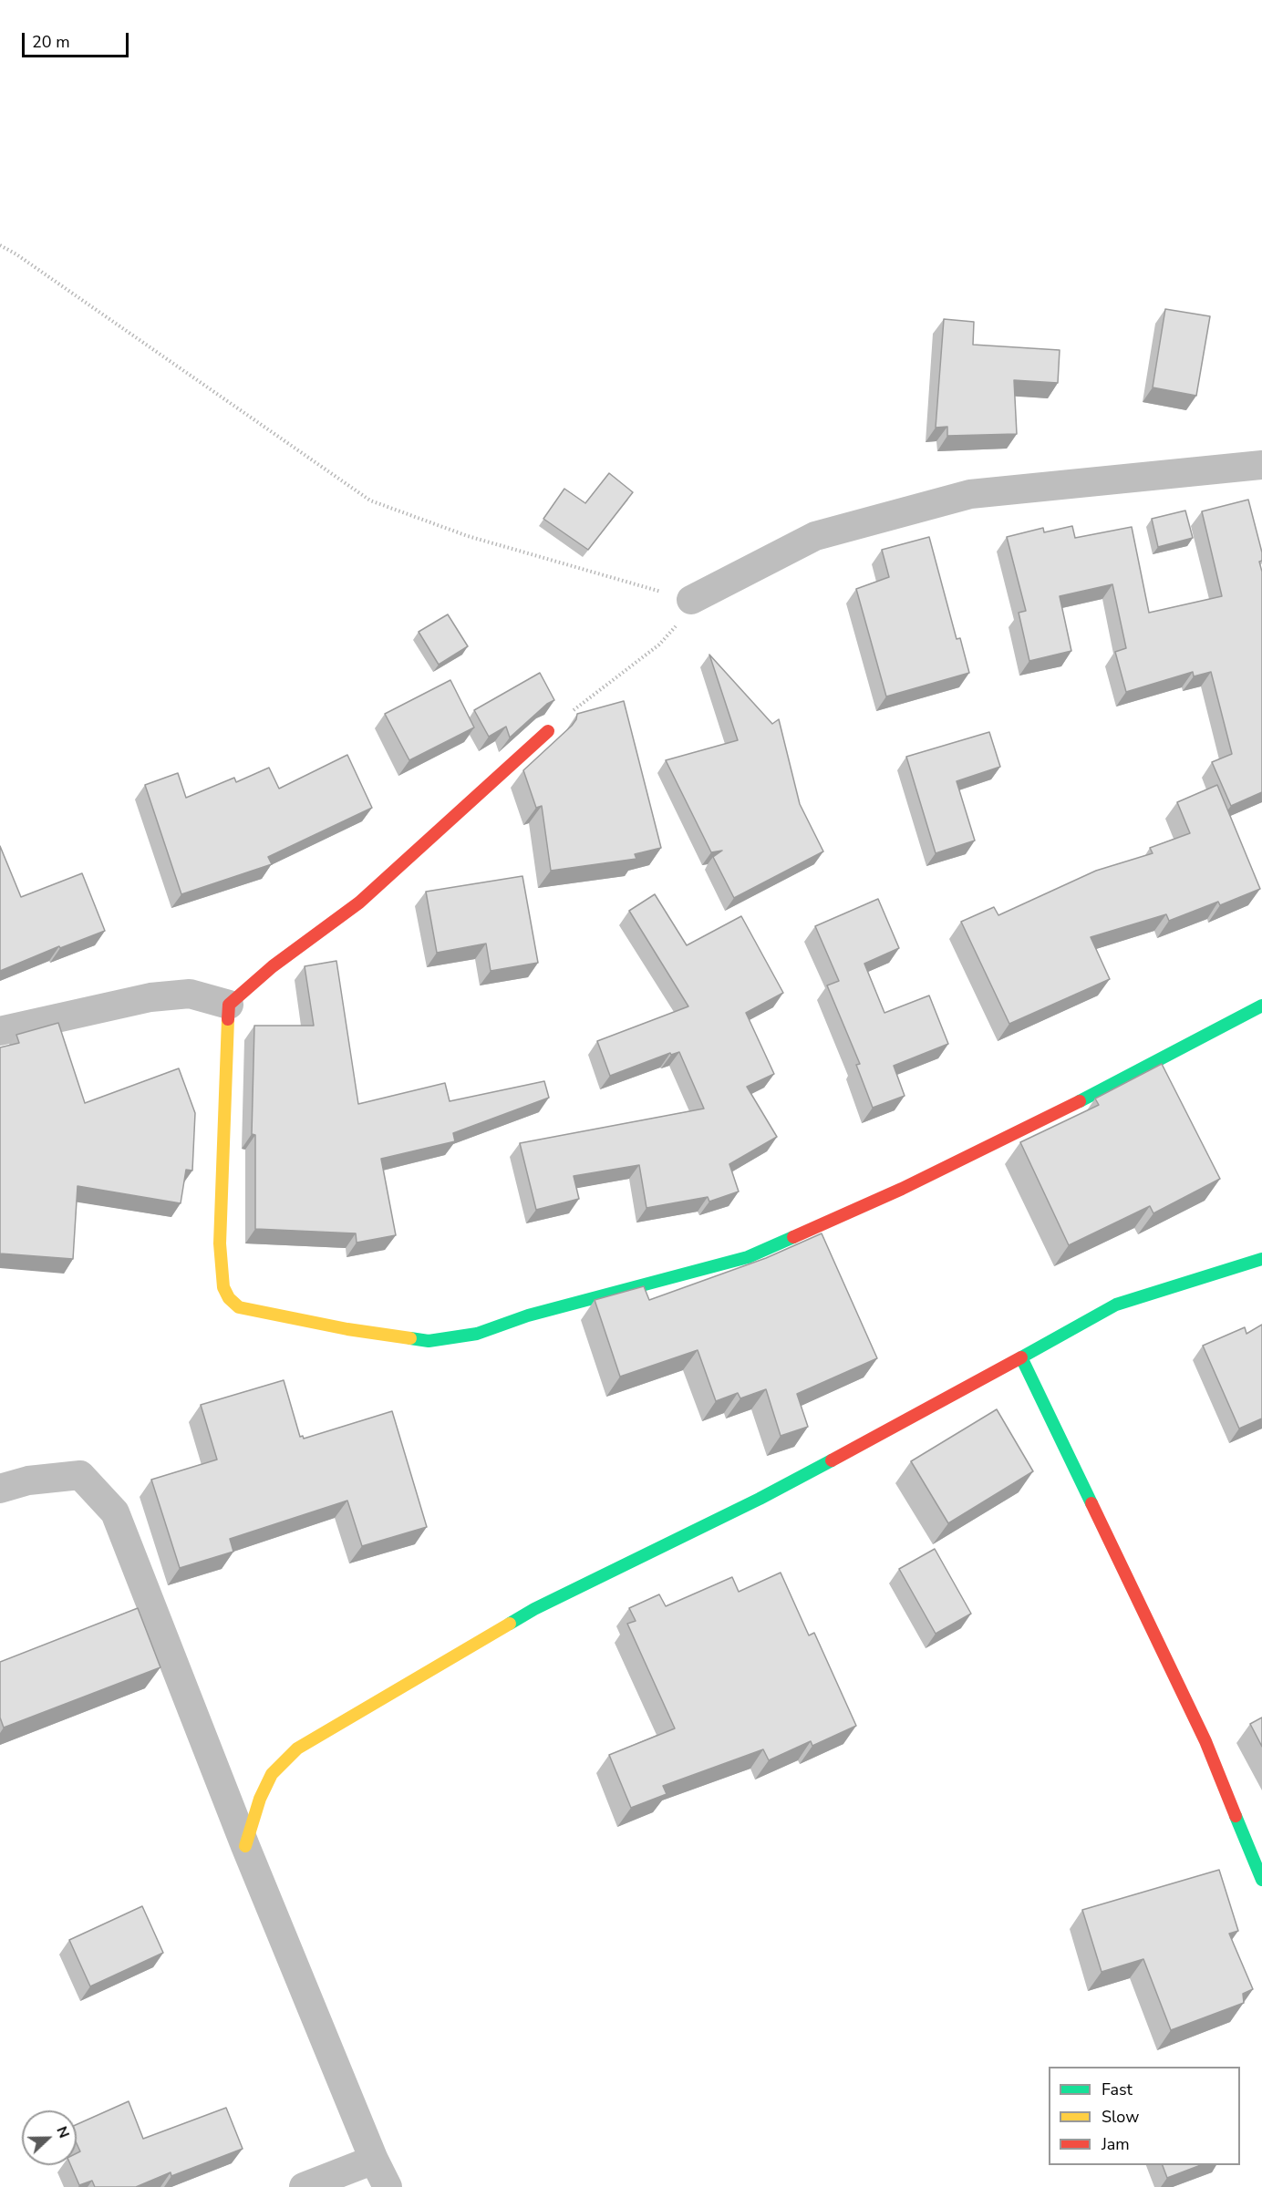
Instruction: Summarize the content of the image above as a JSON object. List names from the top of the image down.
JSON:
{
  "legend": ["Fast", "Slow", "Jam"],
  "scale_bar": "20 m",
  "north": "right"
}
